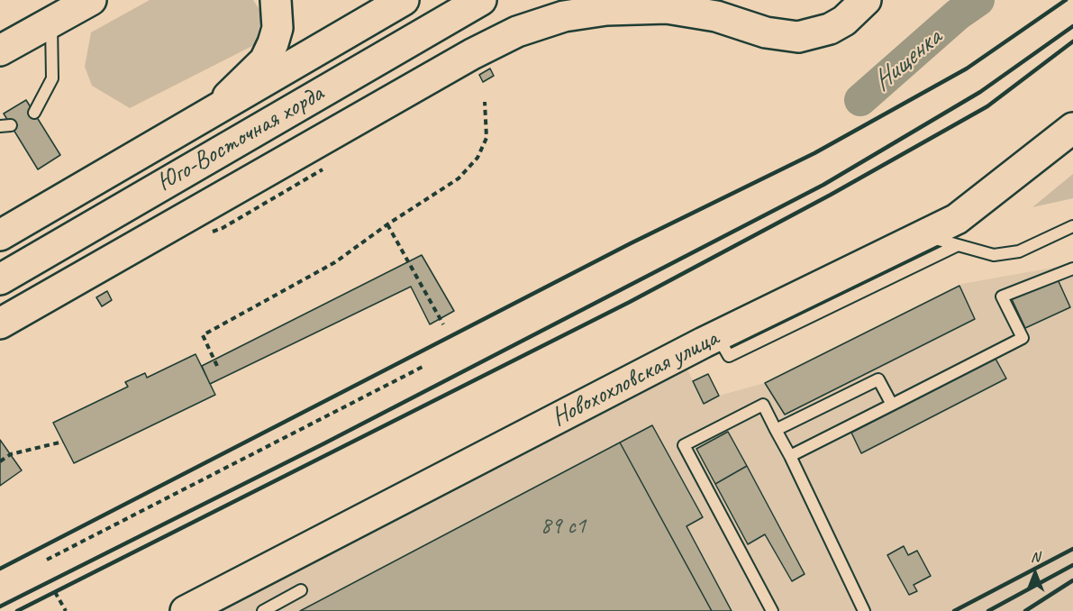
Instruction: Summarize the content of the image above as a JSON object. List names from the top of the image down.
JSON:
{
  "streets": {
    "street": ["Юго-Восточная хорда", "Новохохловская улица"]
  },
  "water": ["Нищенка"],
  "house_numbers": ["89 с1"],
  "north": "top"
}
